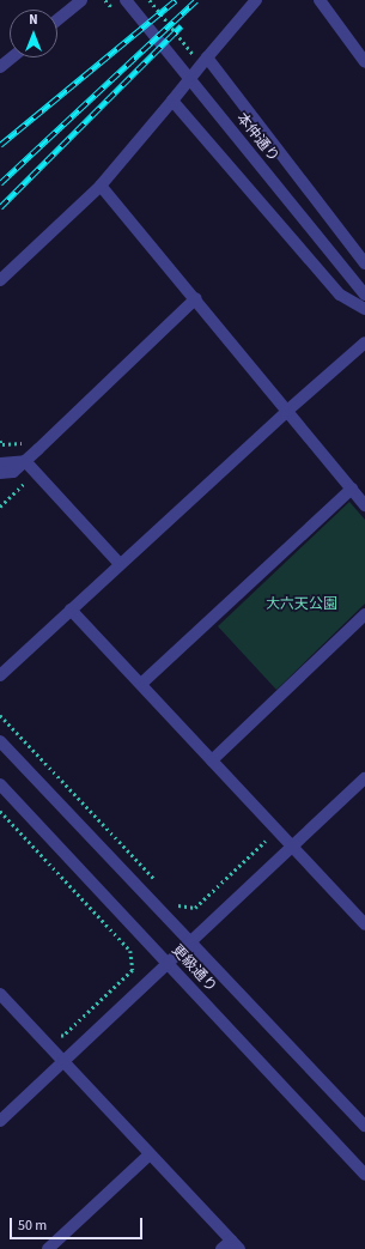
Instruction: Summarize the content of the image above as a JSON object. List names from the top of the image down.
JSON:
{
  "streets": {
    "street": ["本仲通り", "更級通り"]
  },
  "parks": ["大六天公園"],
  "scale_bar": "50 m",
  "north": "top"
}
